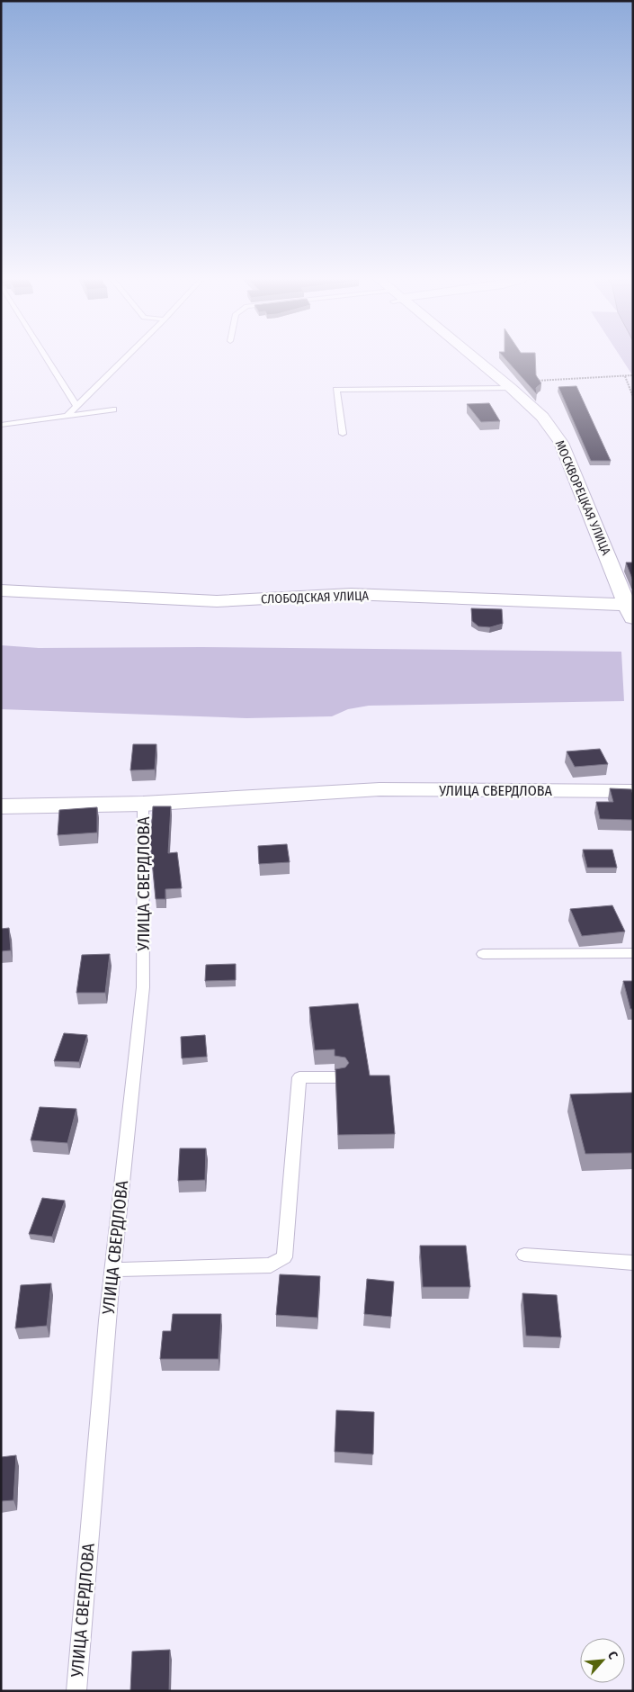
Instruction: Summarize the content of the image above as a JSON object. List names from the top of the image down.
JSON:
{
  "streets": {
    "street": ["МОСКВОРЕЦКАЯ УЛИЦА", "СЛОБОДСКАЯ УЛИЦА", "УЛИЦА СВЕРДЛОВА"]
  },
  "crossings": [
    ["МОСКВОРЕЦКАЯ УЛИЦА", "СЛОБОДСКАЯ УЛИЦА"]
  ],
  "north": "top right"
}
